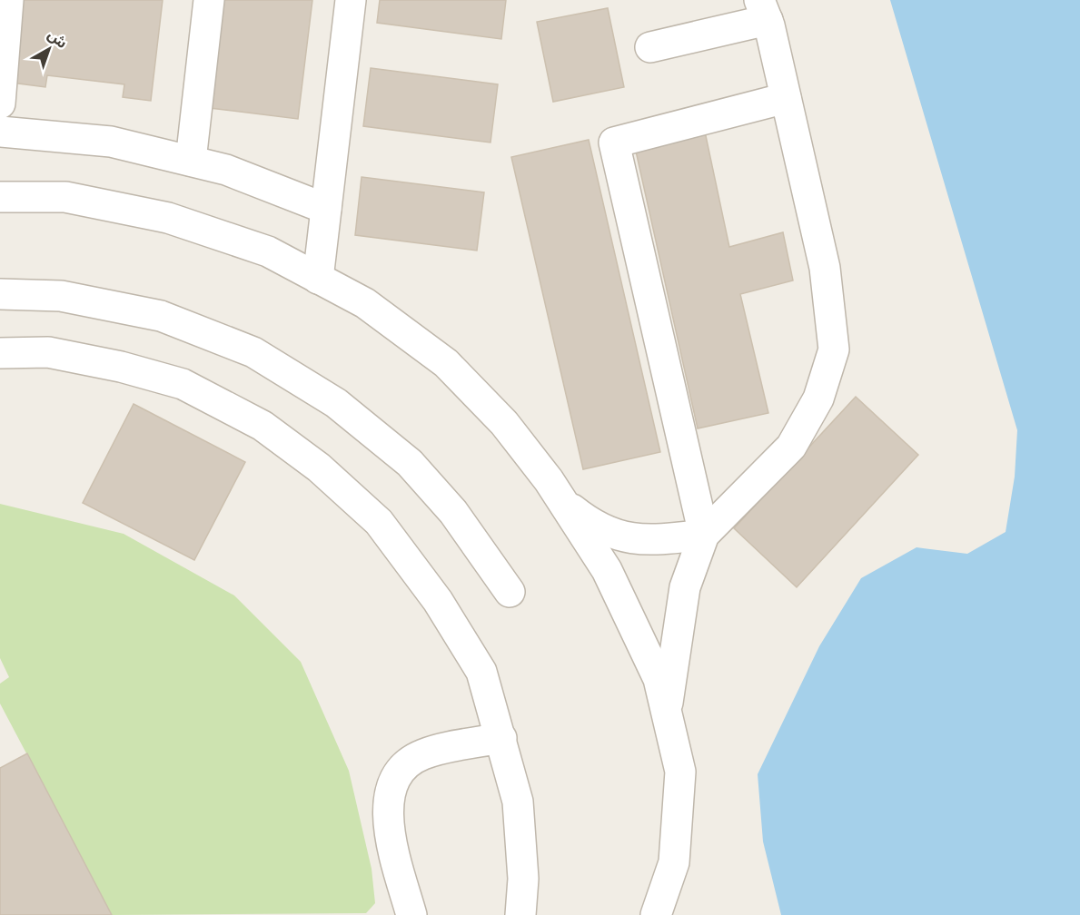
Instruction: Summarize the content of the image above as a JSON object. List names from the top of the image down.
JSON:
{
  "north": "top right"
}
